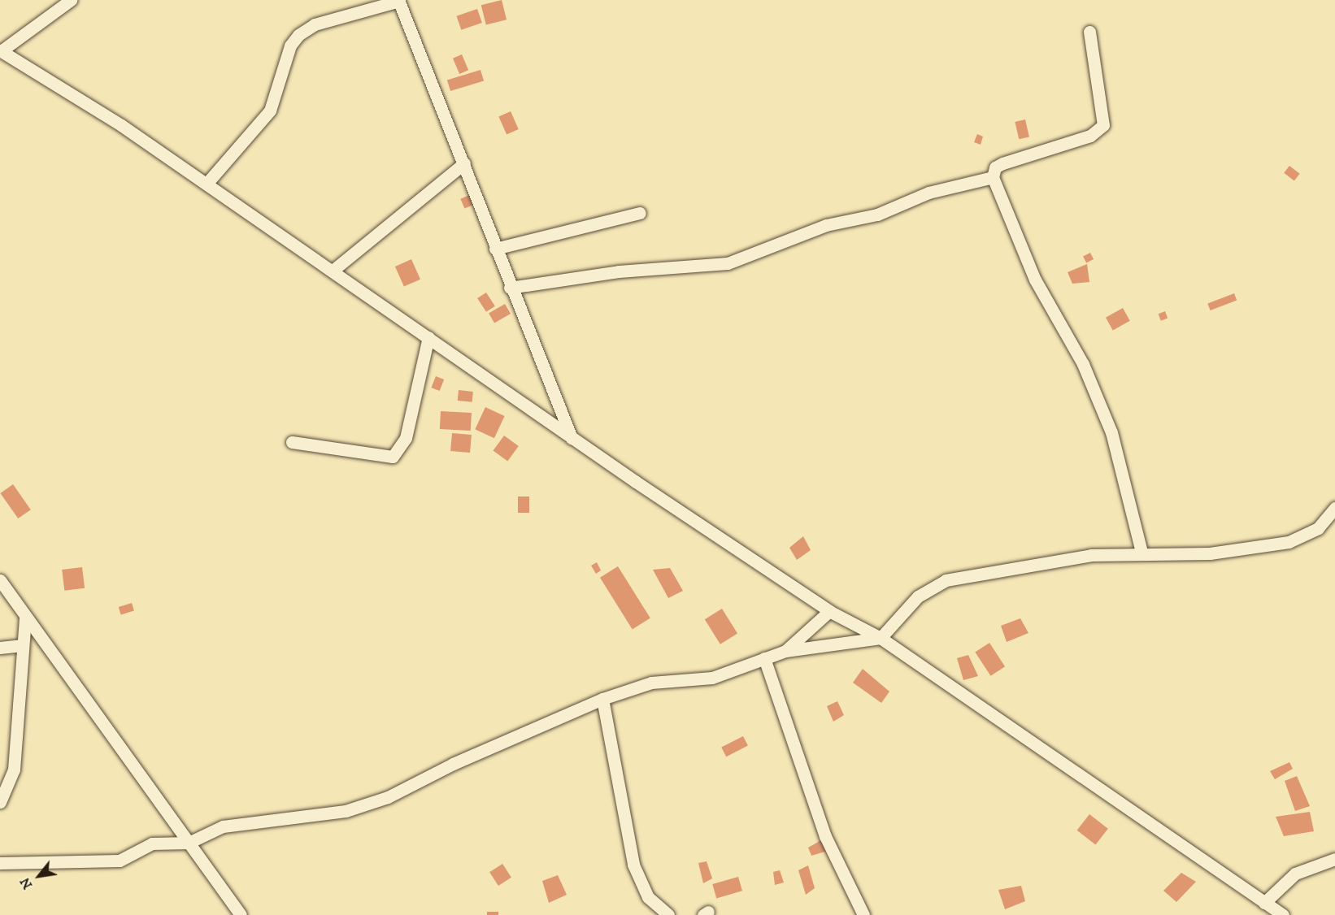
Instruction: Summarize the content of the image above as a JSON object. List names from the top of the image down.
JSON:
{
  "north": "bottom left"
}
